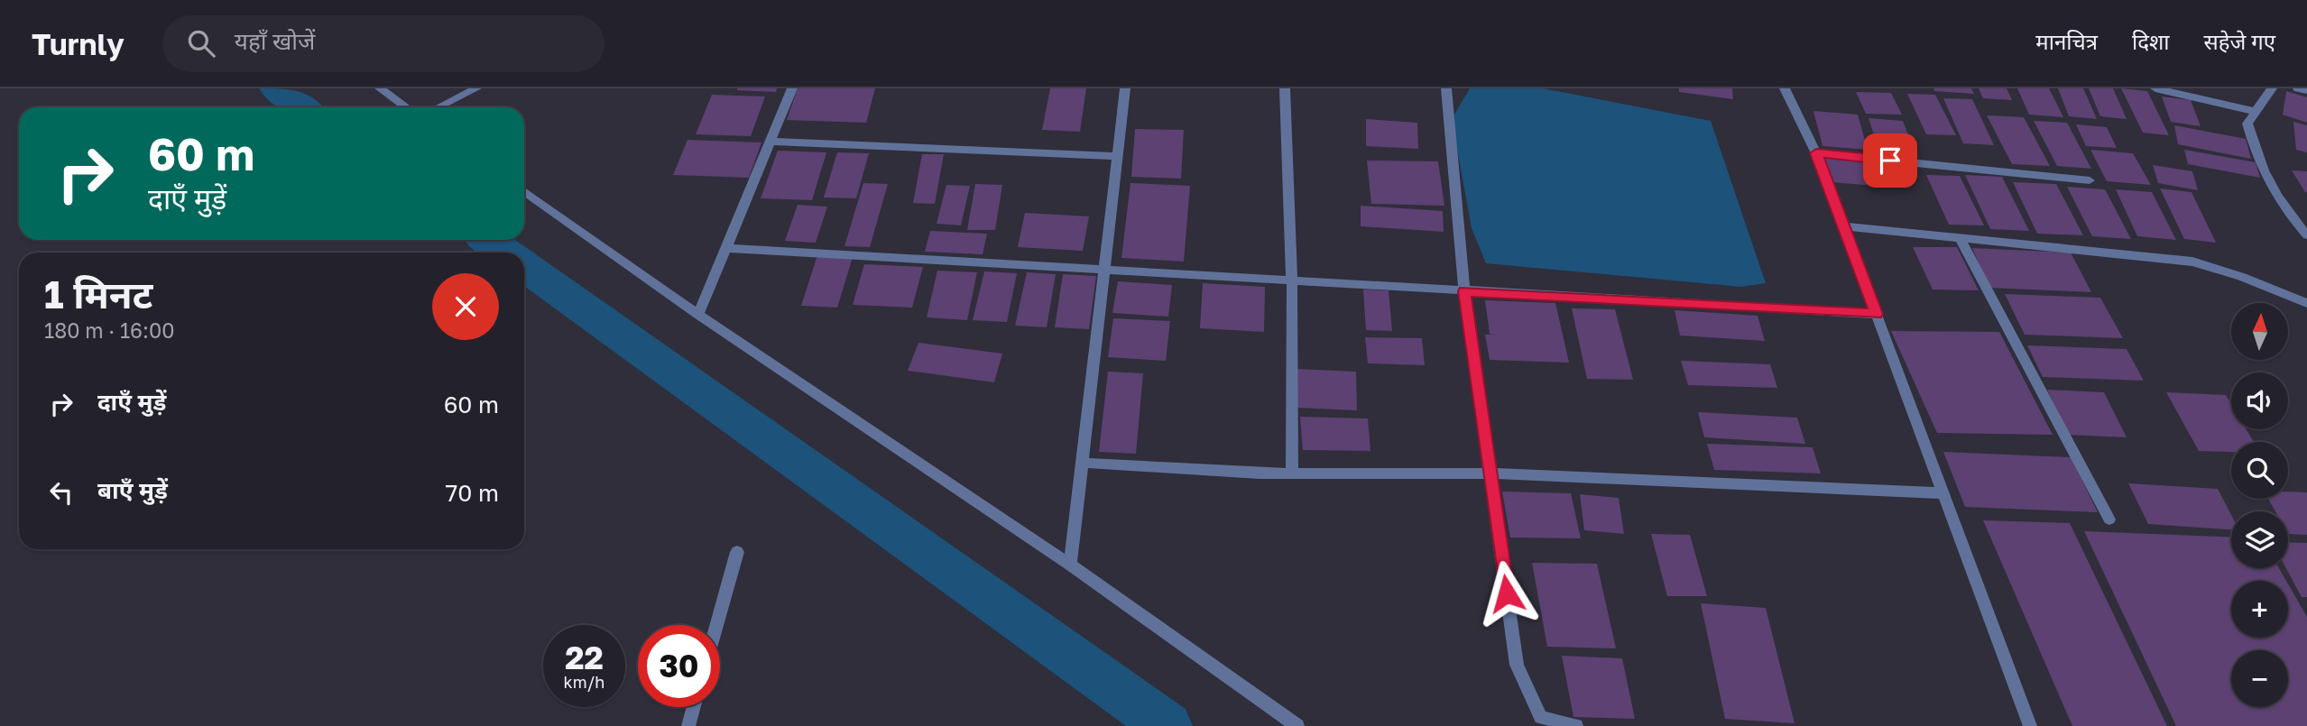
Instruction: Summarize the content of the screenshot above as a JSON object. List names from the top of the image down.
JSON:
{
  "north": "top",
  "page": {
    "header": "Turnly",
    "search": "यहाँ खोजें",
    "nav": ["मानचित्र", "दिशा", "सहेजे गए"],
    "turn": ["60 m", "दाएँ मुड़ें"],
    "heading": ["1 मिनट", "180 m · 16:00"],
    "map_buttons": ["+", "−"],
    "list": [
      {
        "name": "दाएँ मुड़ें",
        "value": "60 m"
      },
      {
        "name": "बाएँ मुड़ें",
        "value": "70 m"
      }
    ],
    "speed": "22 km/h",
    "limit": "30"
  }
}
